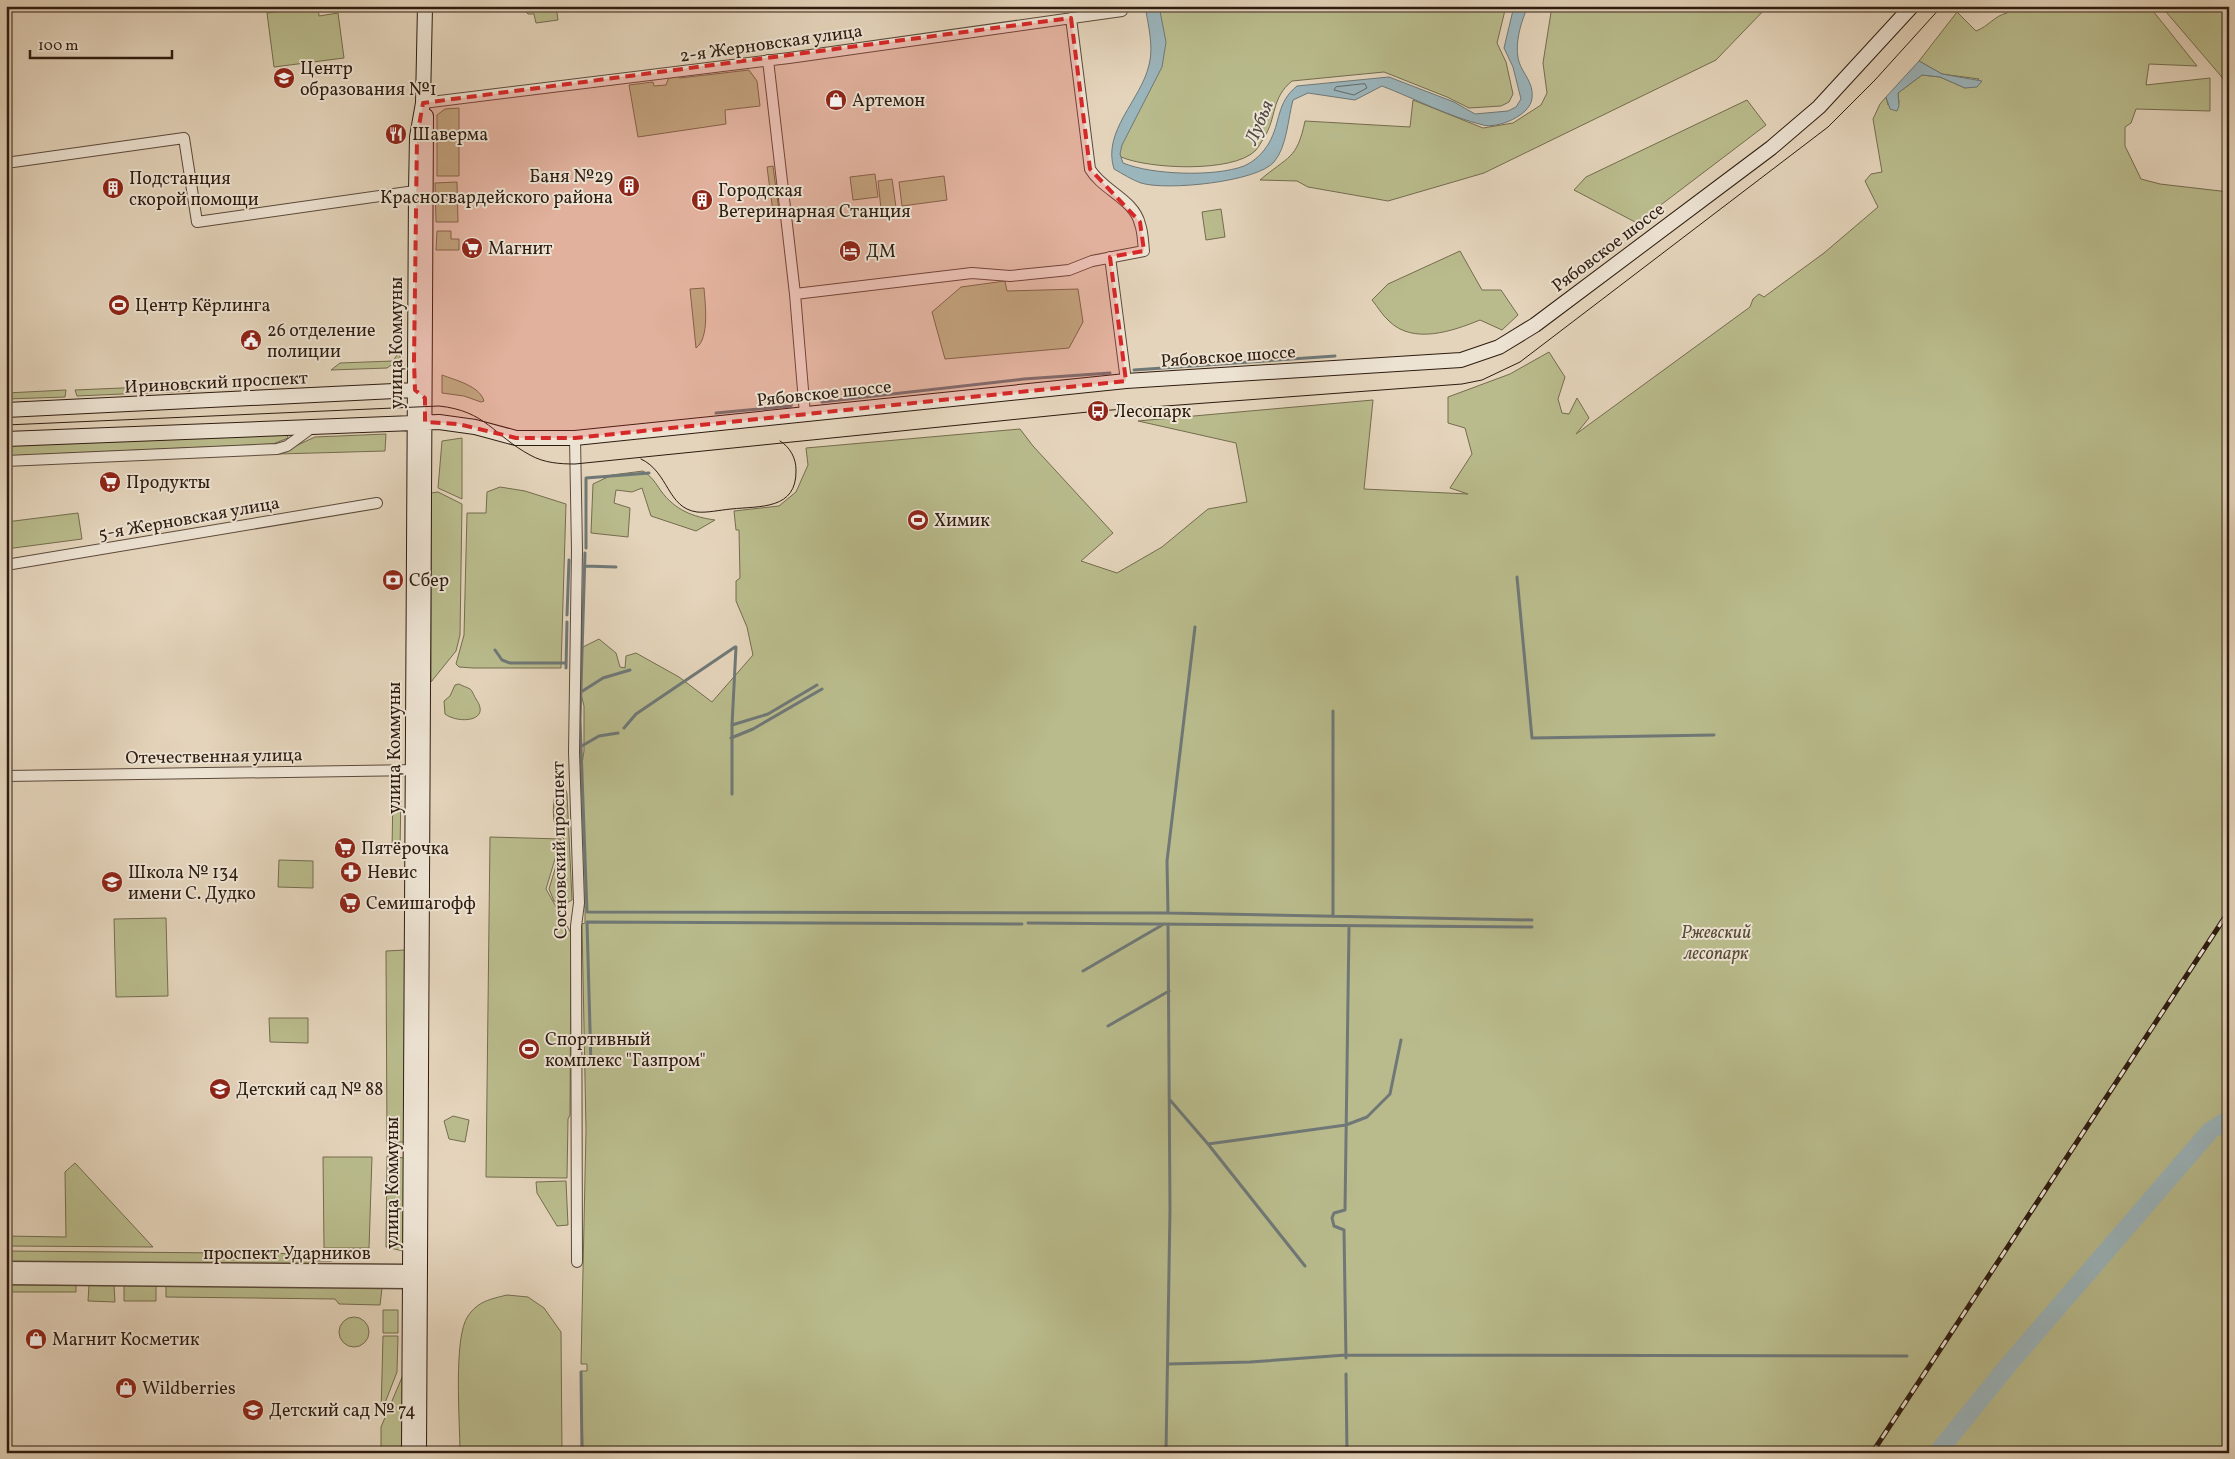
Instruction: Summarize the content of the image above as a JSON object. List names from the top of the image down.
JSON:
{
  "streets": {
    "main road": ["Рябовское шоссе", "улица Коммуны", "Ириновский проспект"],
    "street": [
      "2-я Жерновская улица",
      "5-я Жерновская улица",
      "Отечественная улица",
      "Сосновский проспект",
      "проспект Ударников"
    ]
  },
  "crossings": [
    ["2-я Жерновская улица", "улица Коммуны"],
    ["Рябовское шоссе", "улица Коммуны"],
    ["Рябовское шоссе", "Сосновский проспект"],
    ["улица Коммуны", "Ириновский проспект"],
    ["улица Коммуны", "Отечественная улица"],
    ["улица Коммуны", "проспект Ударников"]
  ],
  "water": ["Лубья"],
  "parks": ["Ржевский лесопарк"],
  "places": {
    "school or university": [
      "Центр образования №1",
      "Школа № 134 имени С. Дудко",
      "Детский сад № 88",
      "Детский сад № 74"
    ],
    "shop": ["Артемон", "Магнит Косметик", "Wildberries"],
    "restaurant": ["Шаверма"],
    "building": ["Баня №29 Красногвардейского района", "Подстанция скорой помощи", "Городская Ветеринарная Станция"],
    "supermarket": [
      "Магнит",
      "Продукты",
      "Пятёрочка",
      "Семишагофф"
    ],
    "hotel": ["ДМ"],
    "sports": ["Центр Кёрлинга", "Химик", "Cпортивный комплекс \"Газпром\""],
    "public building": ["26 отделение полиции"],
    "bus stop": ["Лесопарк"],
    "bank": ["Сбер"],
    "pharmacy": ["Невис"]
  },
  "scale_bar": "100 m"
}
